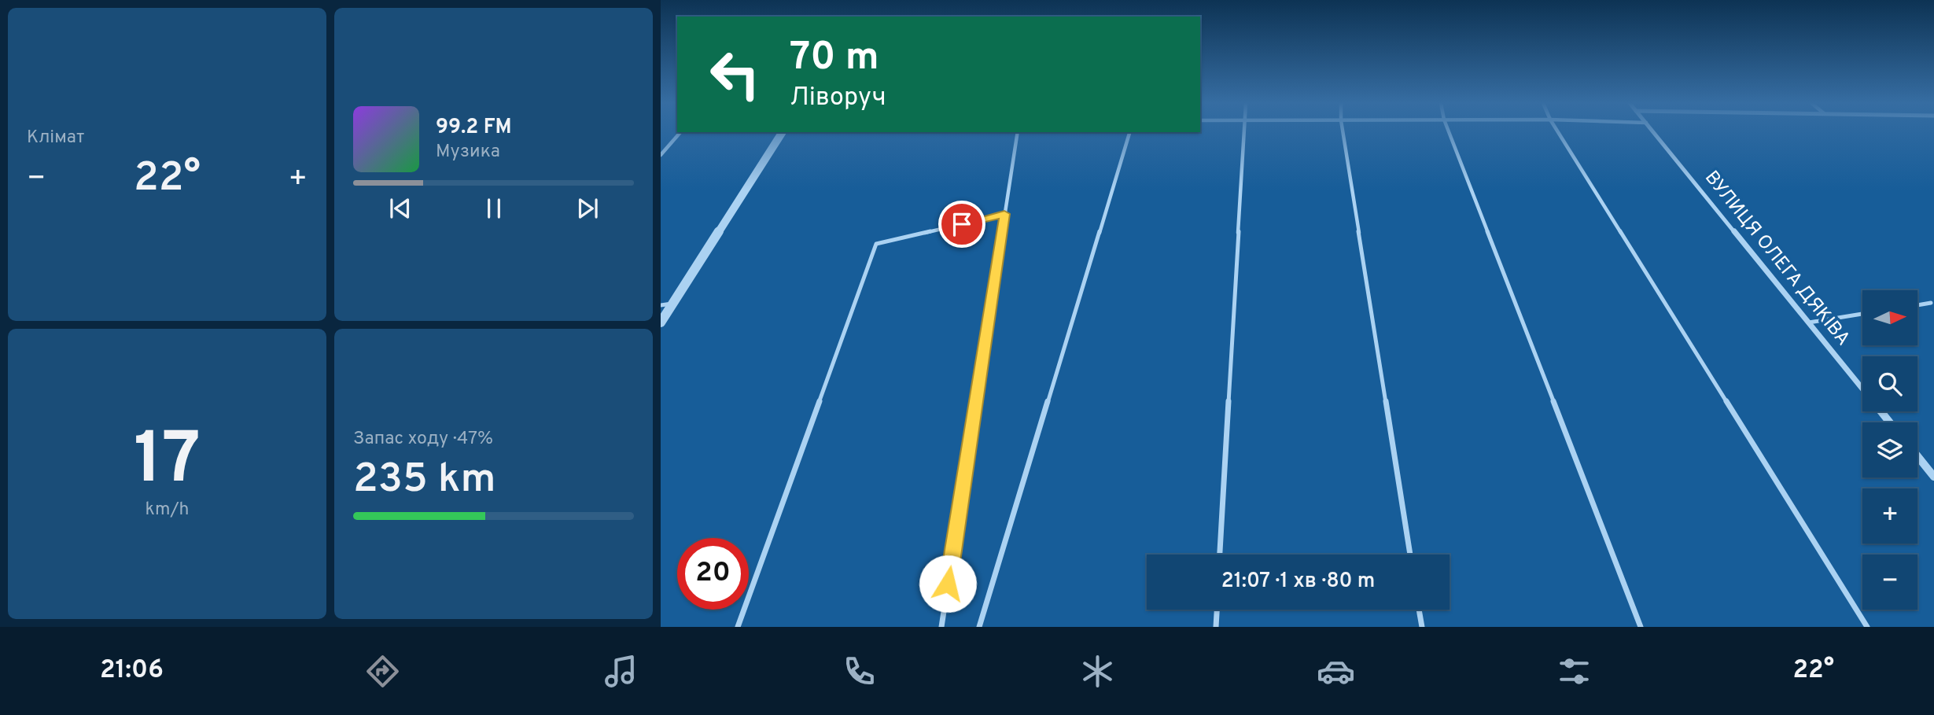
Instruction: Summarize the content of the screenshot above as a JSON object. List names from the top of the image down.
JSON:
{
  "streets": {
    "street": ["ВУЛИЦЯ ОЛЕГА ДЯКІВА"]
  },
  "north": "right",
  "page": {
    "tile": [
      "Клімат",
      ["17", "km/h"],
      ["Запас ходу · 47%", "235 km"]
    ],
    "turn": ["70 m", "Ліворуч"],
    "song": ["99.2 FM", "Музика"],
    "heat": ["−", "22°", "+"],
    "map_buttons": ["+", "−"],
    "limit": "20",
    "trip": "21:07 · 1 хв · 80 m",
    "tabs": ["21:06", "22°"]
  }
}
